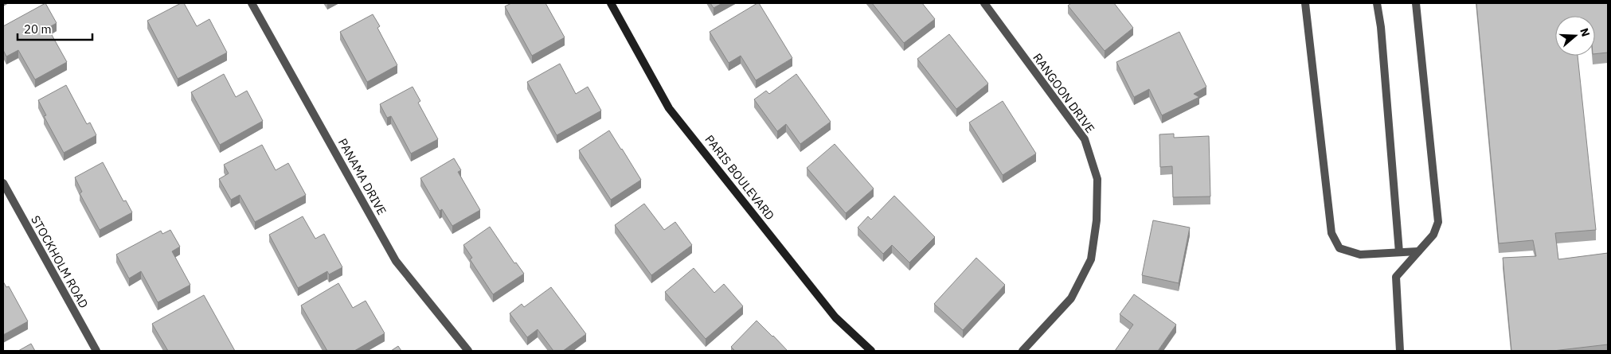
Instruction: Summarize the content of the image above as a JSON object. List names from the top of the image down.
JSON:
{
  "streets": {
    "street": [
      "RANGOON DRIVE",
      "PANAMA DRIVE",
      "PARIS BOULEVARD",
      "STOCKHOLM ROAD"
    ]
  },
  "scale_bar": "20 m",
  "north": "right"
}
